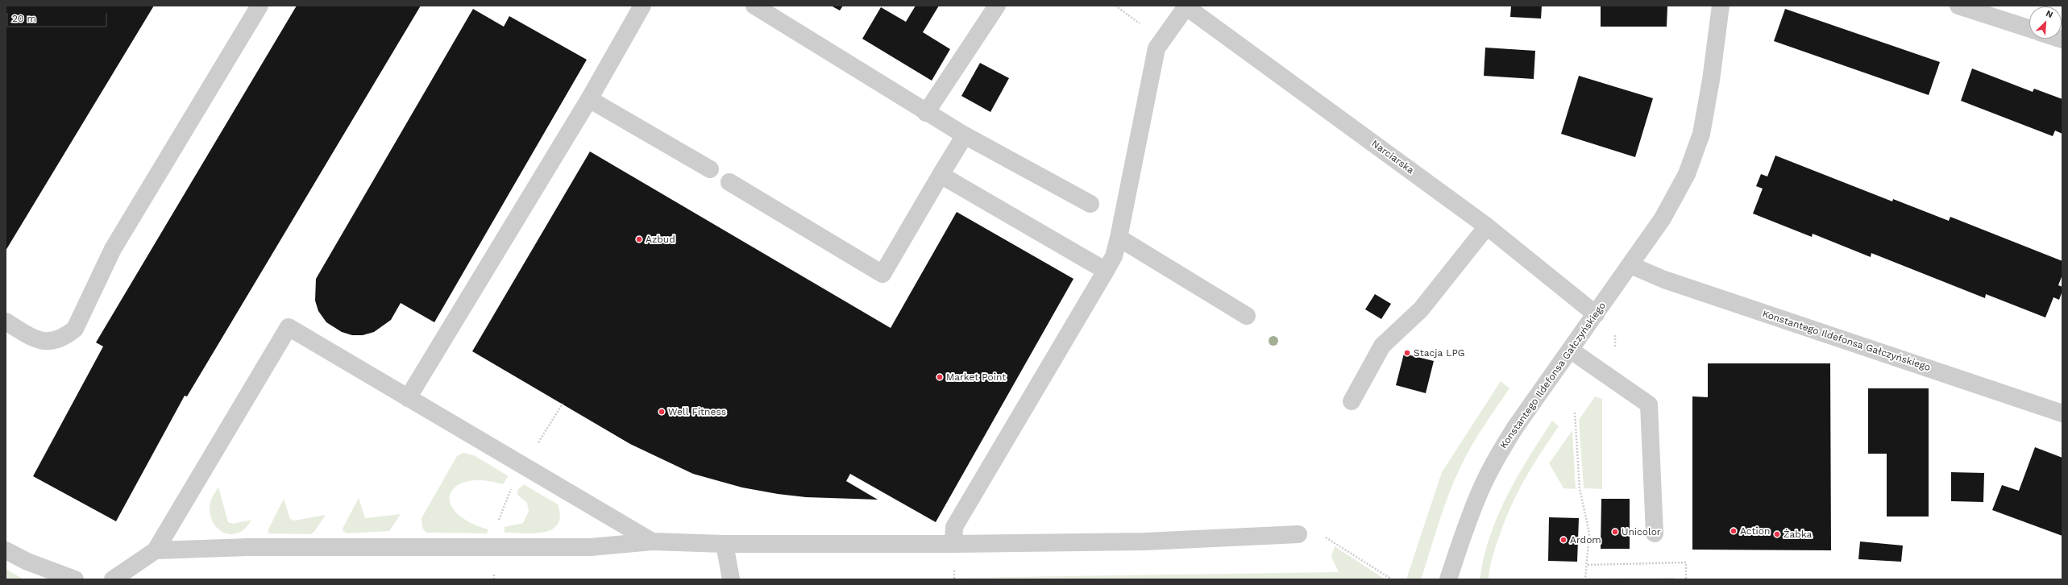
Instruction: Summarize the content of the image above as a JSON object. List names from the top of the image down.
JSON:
{
  "streets": {
    "street": ["Narciarska", "Konstantego Ildefonsa Gałczyńskiego"]
  },
  "crossings": [
    ["Narciarska", "Konstantego Ildefonsa Gałczyńskiego"]
  ],
  "places": [
    "Azbud",
    "Stacja LPG",
    "Market Point",
    "Well Fitness",
    "Action",
    "Unicolor",
    "Żabka",
    "Ardom"
  ],
  "scale_bar": "20 m",
  "north": "top right"
}
